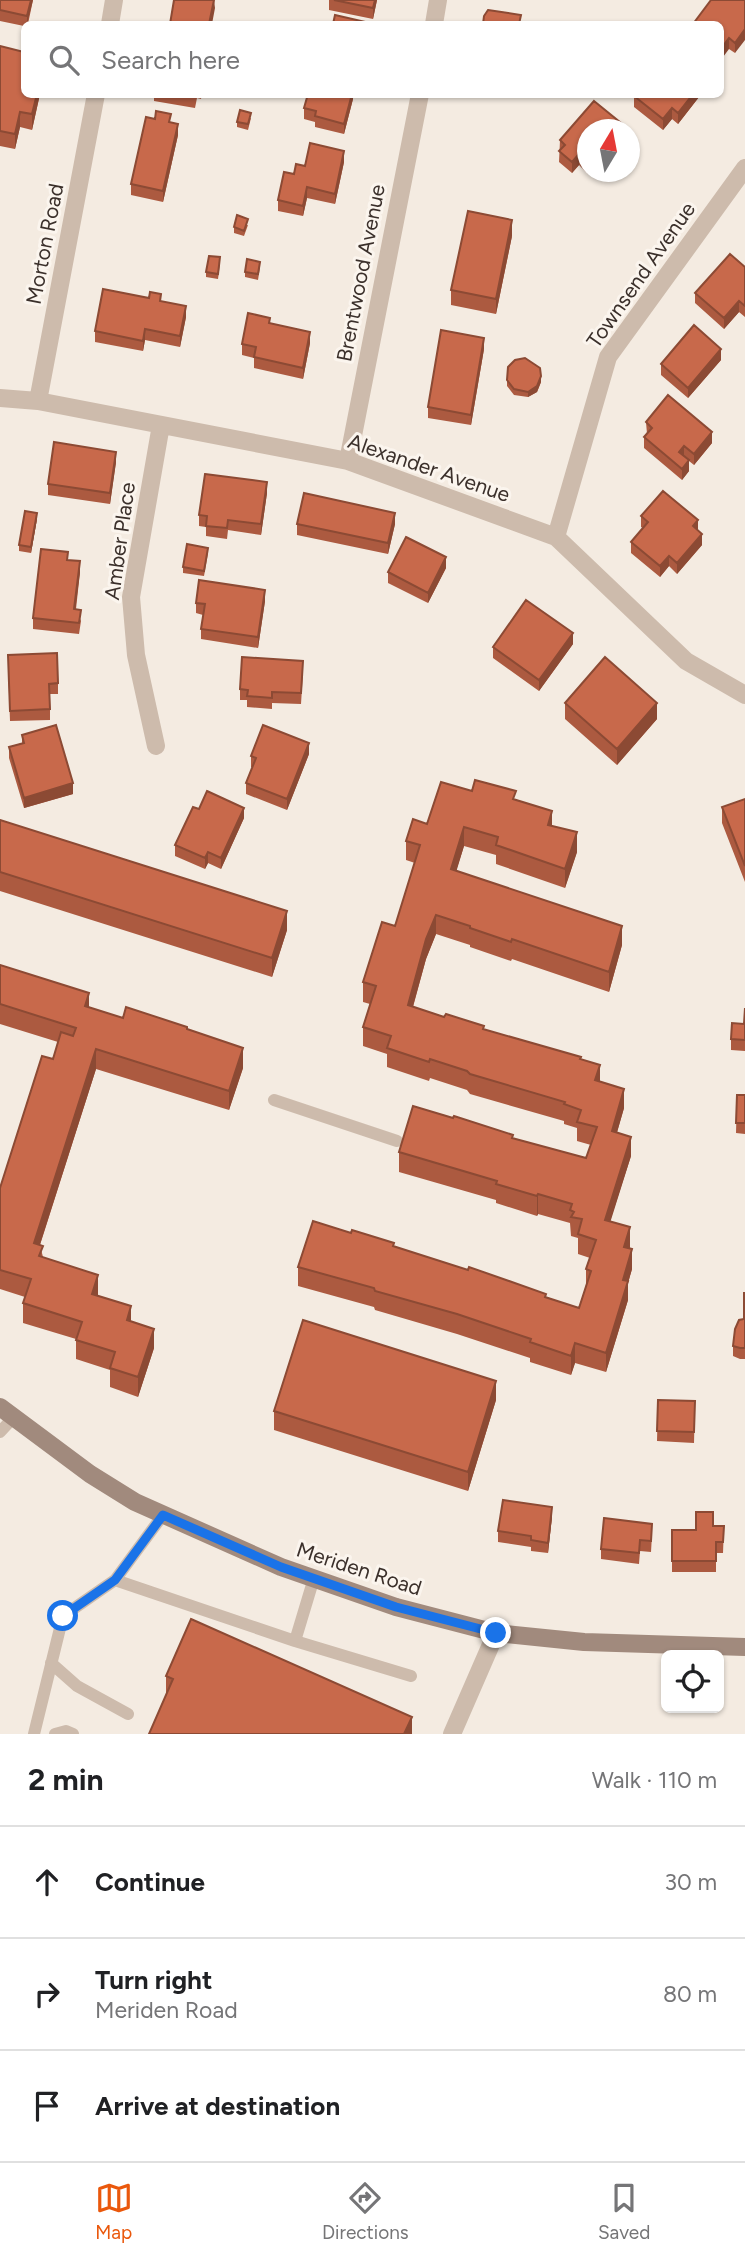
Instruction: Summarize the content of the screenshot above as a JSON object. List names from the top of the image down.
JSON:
{
  "streets": {
    "main road": ["Meriden Road"],
    "street": [
      "Morton Road",
      "Brentwood Avenue",
      "Townsend Avenue",
      "Alexander Avenue",
      "Amber Place"
    ]
  },
  "crossings": [
    ["Morton Road", "Alexander Avenue"],
    ["Brentwood Avenue", "Alexander Avenue"],
    ["Townsend Avenue", "Alexander Avenue"],
    ["Alexander Avenue", "Amber Place"]
  ],
  "north": "top",
  "page": {
    "search": "Search here",
    "heading": ["2 min", "Walk · 110 m"],
    "list": [
      ["Continue", "30 m"],
      ["Turn right", "Meriden Road", "80 m"],
      "Arrive at destination"
    ],
    "nav": ["Map", "Directions", "Saved"]
  }
}
